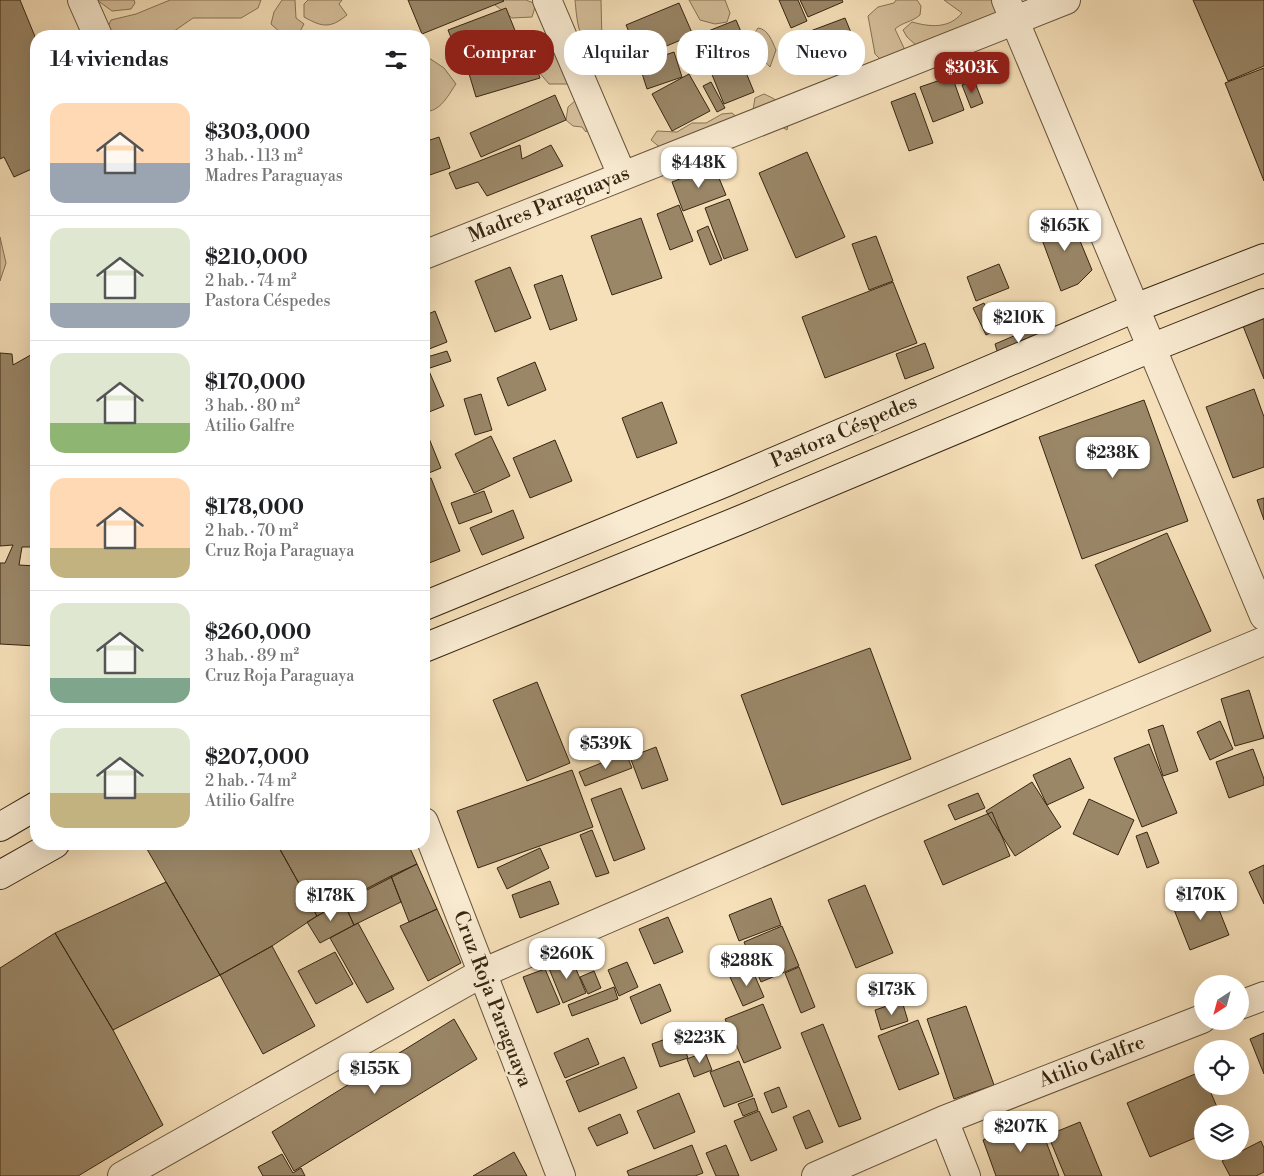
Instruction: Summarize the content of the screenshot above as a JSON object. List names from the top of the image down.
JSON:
{
  "streets": {
    "street": [
      "Madres Paraguayas",
      "Pastora Céspedes",
      "Cruz Roja Paraguaya",
      "Atilio Galfre"
    ]
  },
  "north": "bottom left",
  "page": {
    "chip": [
      "Comprar",
      "Alquilar",
      "Filtros",
      "Nuevo"
    ],
    "heading": "14 viviendas",
    "price": [
      "$303K",
      "$448K",
      "$165K",
      "$210K",
      "$238K",
      "$539K",
      "$170K",
      "$178K",
      "$260K",
      "$288K",
      "$173K",
      "$223K",
      "$155K",
      "$207K"
    ],
    "list": [
      {
        "name": "$303,000",
        "note": "3 hab. · 113 m² · Madres Paraguayas"
      },
      {
        "name": "$210,000",
        "note": "2 hab. · 74 m² · Pastora Céspedes"
      },
      {
        "name": "$170,000",
        "note": "3 hab. · 80 m² · Atilio Galfre"
      },
      {
        "name": "$178,000",
        "note": "2 hab. · 70 m² · Cruz Roja Paraguaya"
      },
      {
        "name": "$260,000",
        "note": "3 hab. · 89 m² · Cruz Roja Paraguaya"
      },
      {
        "name": "$207,000",
        "note": "2 hab. · 74 m² · Atilio Galfre"
      }
    ]
  }
}
